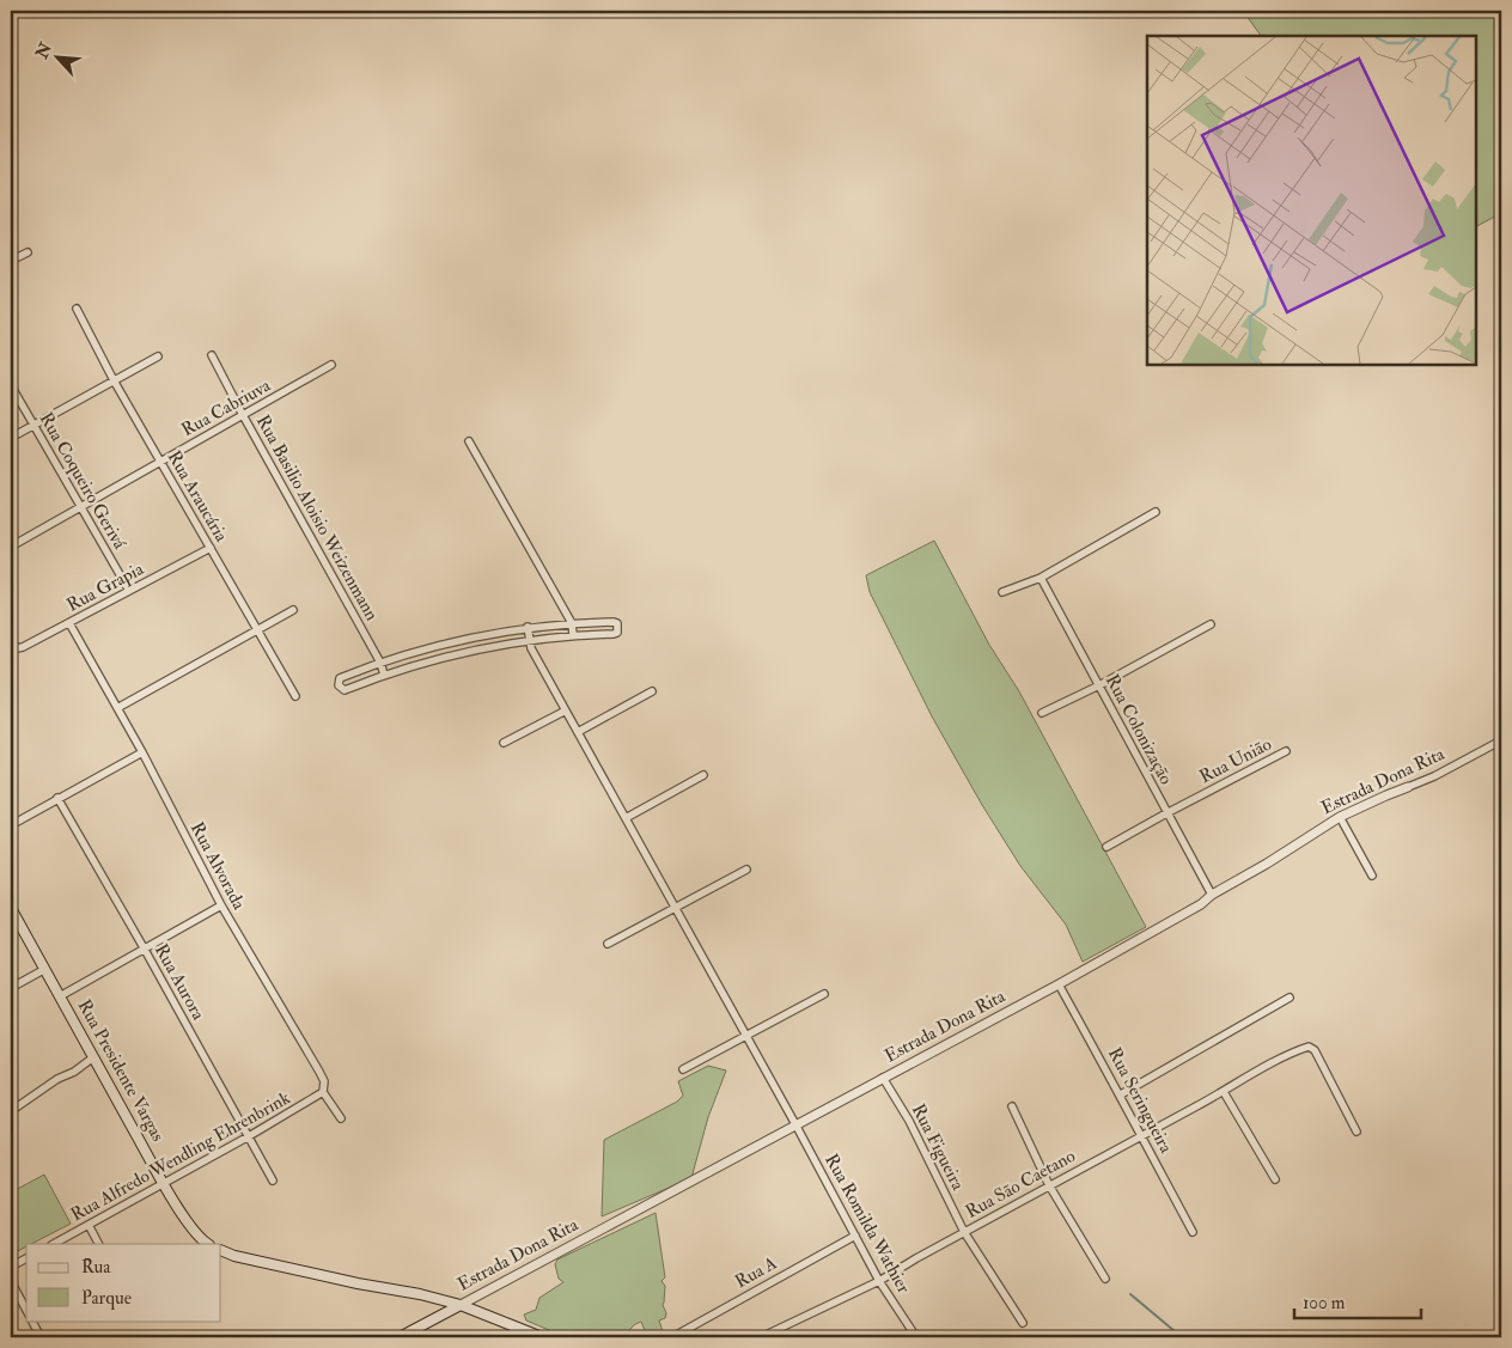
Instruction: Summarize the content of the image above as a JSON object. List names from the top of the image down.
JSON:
{
  "streets": {
    "main road": ["Estrada Dona Rita", "Rua Presidente Vargas"],
    "street": [
      "Rua Cabriuva",
      "Rua Coqueiro Gerivá",
      "Rua Araucária",
      "Rua Basilio Aloisio Weizenmann",
      "Rua Grapia",
      "Rua Colonização",
      "Rua União",
      "Rua Alvorada",
      "Rua Aurora",
      "Rua Seringueira",
      "Rua Figueira",
      "Rua Alfredo Wendling Ehrenbrink",
      "Rua São Caetano",
      "Rua Romilda Wathier",
      "Rua A"
    ]
  },
  "crossings": [
    ["Rua Cabriuva", "Rua Coqueiro Gerivá"],
    ["Rua Cabriuva", "Rua Araucária"],
    ["Rua Cabriuva", "Rua Basilio Aloisio Weizenmann"],
    ["Rua Coqueiro Gerivá", "Rua Grapia"],
    ["Rua Araucária", "Rua Grapia"],
    ["Rua Grapia", "Rua Alvorada"],
    ["Rua Colonização", "Rua União"],
    ["Rua Colonização", "Estrada Dona Rita"],
    ["Estrada Dona Rita", "Rua Seringueira"],
    ["Estrada Dona Rita", "Rua Figueira"],
    ["Estrada Dona Rita", "Rua Romilda Wathier"],
    ["Rua Alvorada", "Rua Alfredo Wendling Ehrenbrink"],
    ["Rua Aurora", "Rua Alfredo Wendling Ehrenbrink"],
    ["Rua Presidente Vargas", "Rua Alfredo Wendling Ehrenbrink"],
    ["Rua Seringueira", "Rua São Caetano"],
    ["Rua Figueira", "Rua São Caetano"],
    ["Rua São Caetano", "Rua Romilda Wathier"],
    ["Rua Romilda Wathier", "Rua A"]
  ],
  "legend": ["Rua", "Parque"],
  "scale_bar": "100 m",
  "north": "top left"
}
